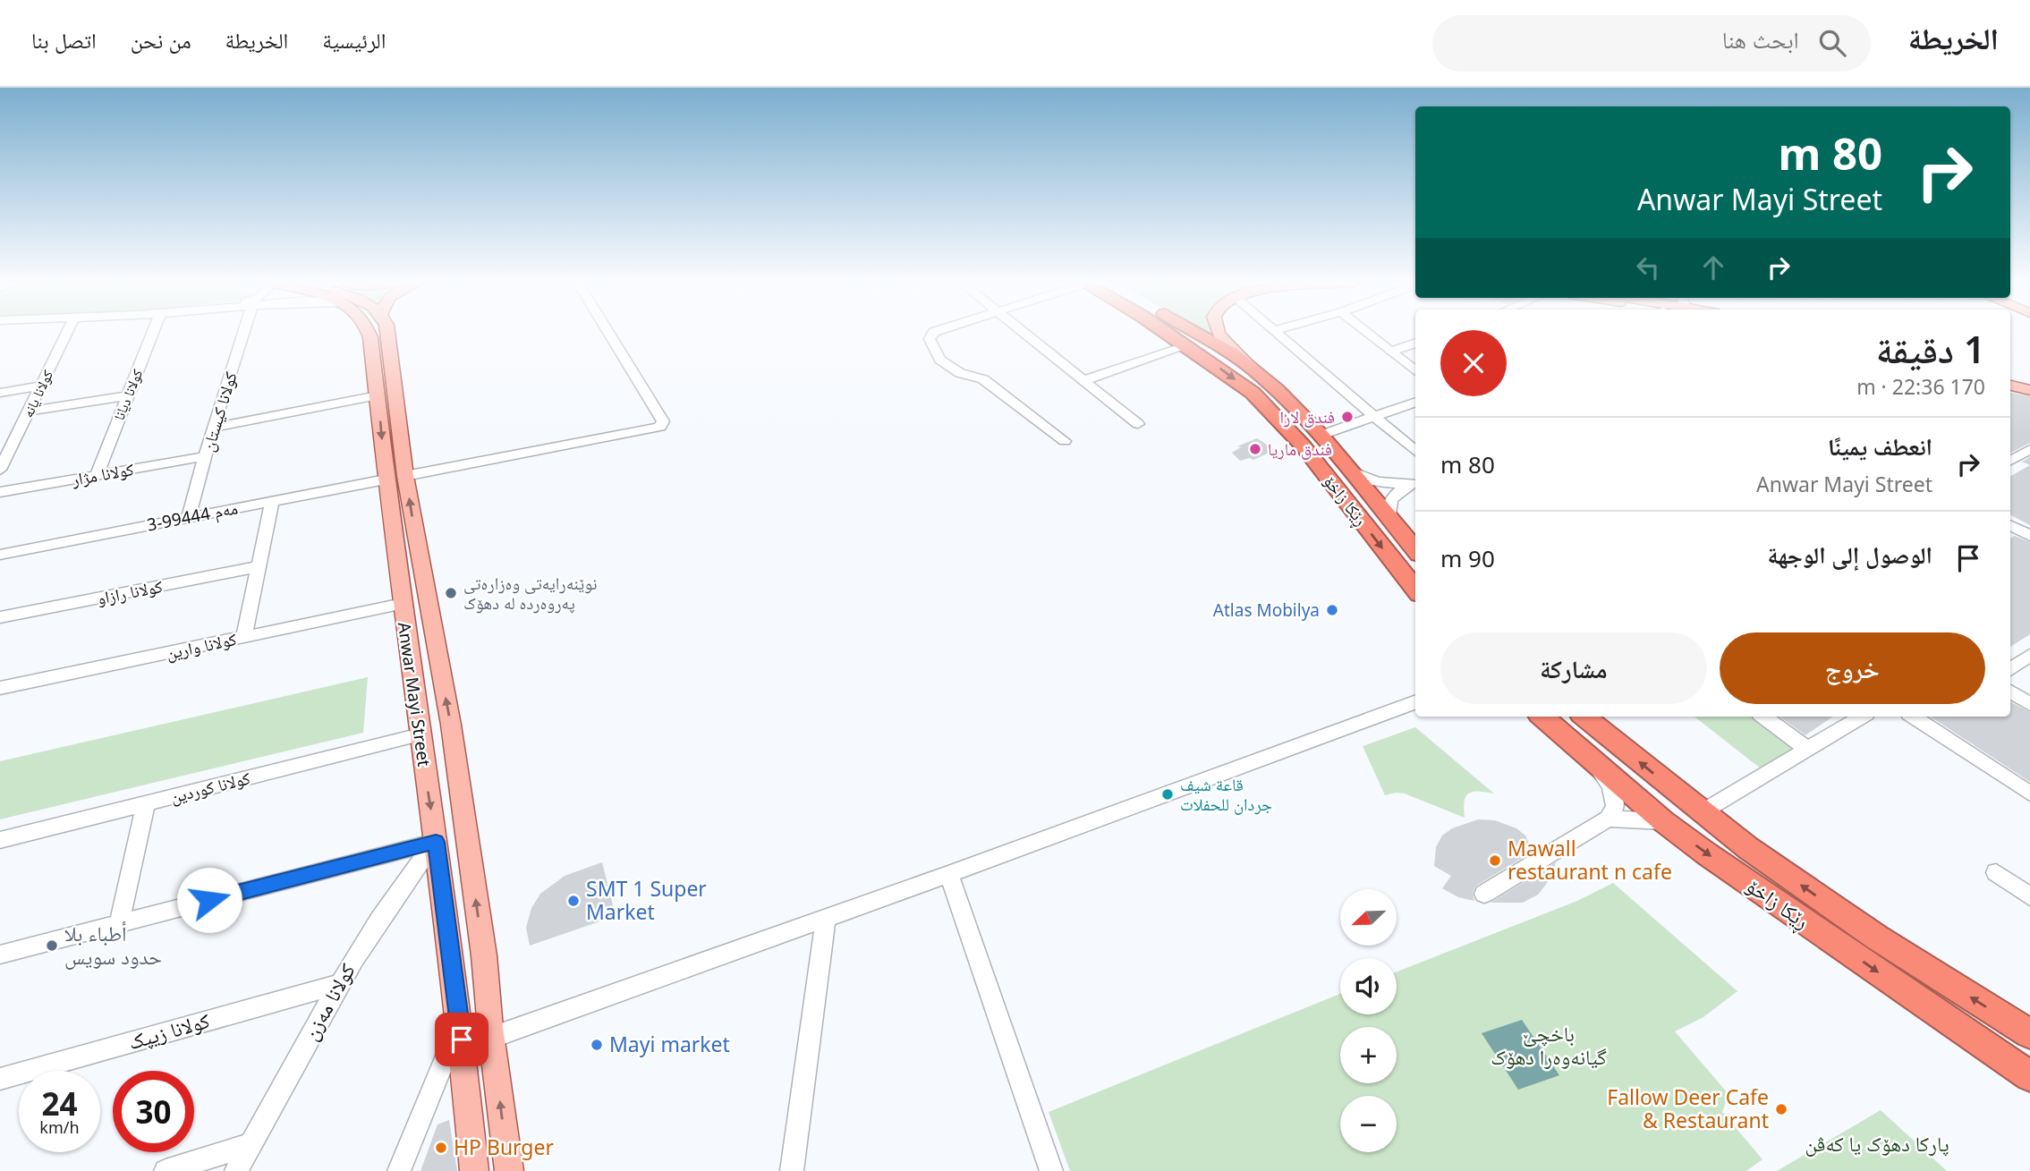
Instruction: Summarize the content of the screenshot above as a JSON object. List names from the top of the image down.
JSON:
{
  "streets": {
    "highway": ["ڕێکا زاخۆ"],
    "main road": ["Anwar Mayi Street"],
    "street": [
      "کولانا یانه",
      "کولانا دیانا",
      "کولانا کیستان",
      "کولانا مژار",
      "مەم 99444-3",
      "کولانا رازاو",
      "کولانا وارین",
      "کولانا کوردین",
      "کولانا مەزن",
      "کولانا زیپک"
    ]
  },
  "crossings": [
    ["کولانا دیانا", "کولانا مژار"],
    ["کولانا کیستان", "کولانا مژار"],
    ["کولانا کیستان", "مەم 99444-3"],
    ["مەم 99444-3", "Anwar Mayi Street"],
    ["کولانا وارین", "Anwar Mayi Street"],
    ["Anwar Mayi Street", "کولانا کوردین"],
    ["Anwar Mayi Street", "کولانا مەزن"],
    ["کولانا مەزن", "کولانا زیپک"]
  ],
  "parks": ["باخچێ گیانه‌وه‌را دهۆک", "پاركا دهۆک يا كەڤن"],
  "places": [
    "فندق لارا",
    "فندق ماريا",
    "نوێنەرایەتی وەزارەتی پەروەردە لە دهۆک",
    "Atlas Mobilya",
    "قاعة شيف جردان للحفلات",
    "Mawall restaurant n cafe",
    "SMT 1 Super Market",
    "أطباء بلا حدود سويس",
    "Mayi market",
    "Fallow Deer Cafe & Restaurant",
    "HP Burger"
  ],
  "north": "bottom left",
  "page": {
    "header": "الخريطة",
    "search": "ابحث هنا",
    "nav": [
      "الرئيسية",
      "الخريطة",
      "من نحن",
      "اتصل بنا"
    ],
    "turn": ["80 m", "Anwar Mayi Street"],
    "heading": ["1 دقيقة", "170 m · 22:36"],
    "list": [
      {
        "name": "انعطف يمينًا",
        "note": "Anwar Mayi Street",
        "value": "80 m"
      },
      {
        "name": "الوصول إلى الوجهة",
        "value": "90 m"
      }
    ],
    "buttons": ["خروج", "مشاركة"],
    "map_buttons": ["+", "−"],
    "speed": "24 km/h",
    "limit": "30"
  }
}
